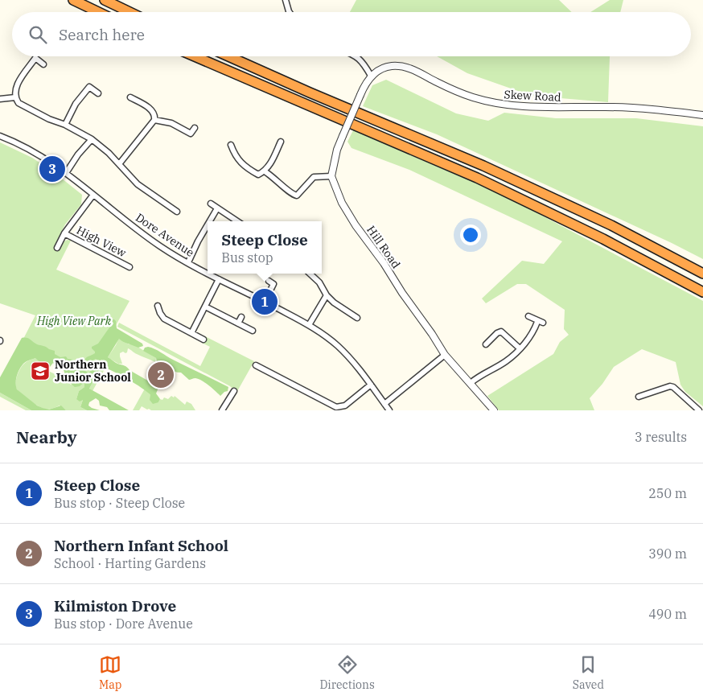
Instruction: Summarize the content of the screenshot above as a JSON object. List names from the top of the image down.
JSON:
{
  "streets": {
    "street": [
      "Skew Road",
      "Dore Avenue",
      "High View",
      "Hill Road"
    ]
  },
  "crossings": [
    ["Dore Avenue", "High View"]
  ],
  "parks": ["High View Park"],
  "places": {
    "school or university": ["Northern Junior School"]
  },
  "page": {
    "search": "Search here",
    "pins": ["3", "1", "2"],
    "popup": ["Steep Close", "Bus stop"],
    "heading": ["Nearby", "3 results"],
    "list": [
      {
        "mark": "1",
        "name": "Steep Close",
        "note": "Bus stop · Steep Close",
        "value": "250 m"
      },
      {
        "mark": "2",
        "name": "Northern Infant School",
        "note": "School · Harting Gardens",
        "value": "390 m"
      },
      {
        "mark": "3",
        "name": "Kilmiston Drove",
        "note": "Bus stop · Dore Avenue",
        "value": "490 m"
      }
    ],
    "nav": ["Map", "Directions", "Saved"]
  }
}
